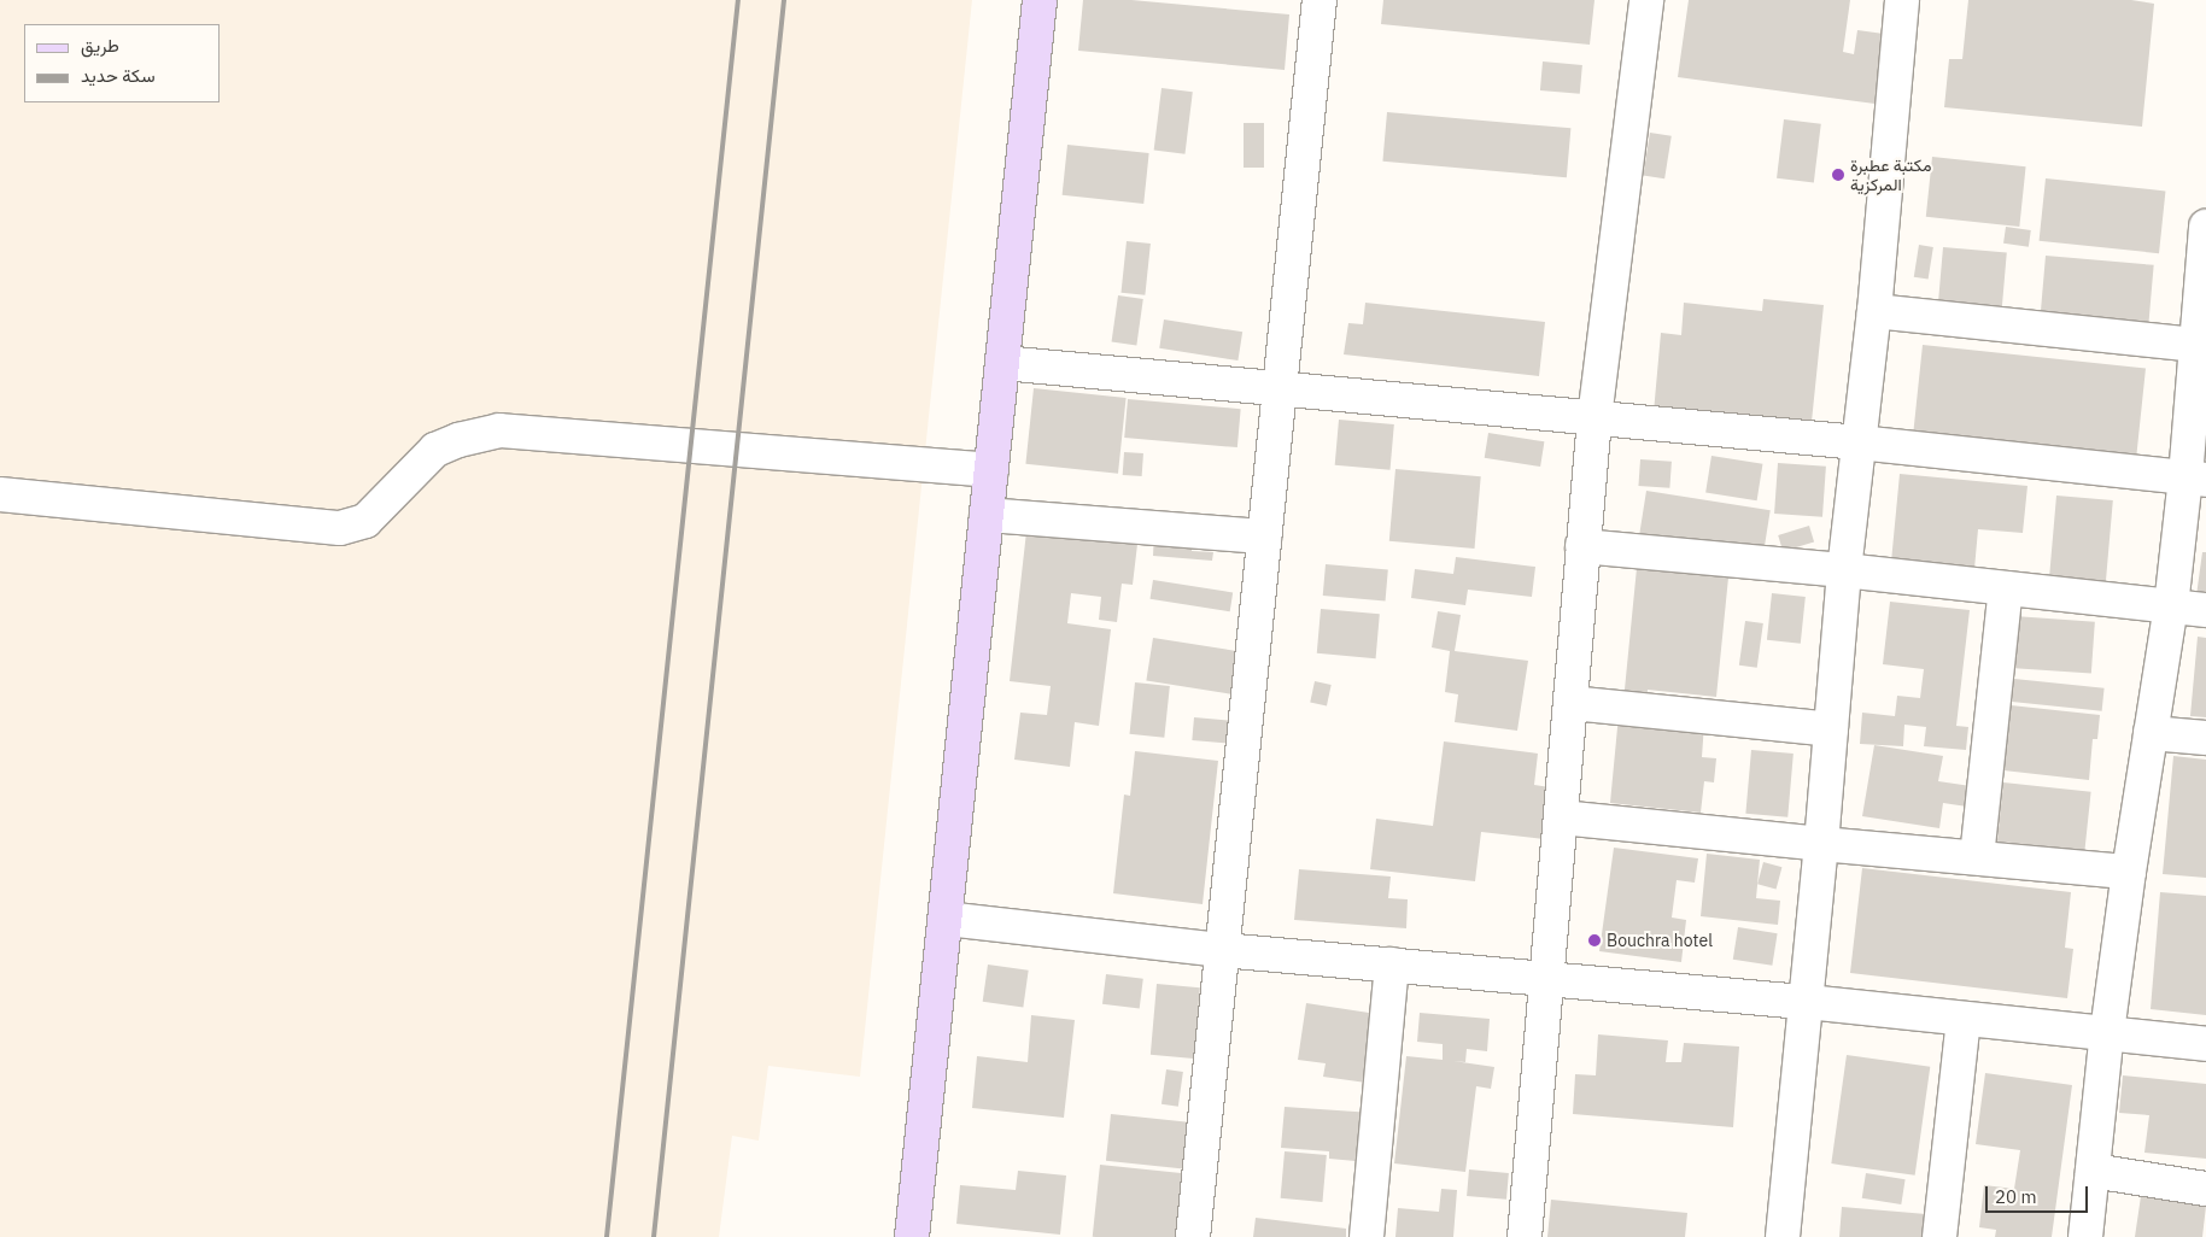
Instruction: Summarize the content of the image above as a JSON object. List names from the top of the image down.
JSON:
{
  "places": ["مكتبة عطبرة المركزية", "Bouchra hotel"],
  "legend": ["طريق", "سكة حديد"],
  "scale_bar": "20 m"
}
